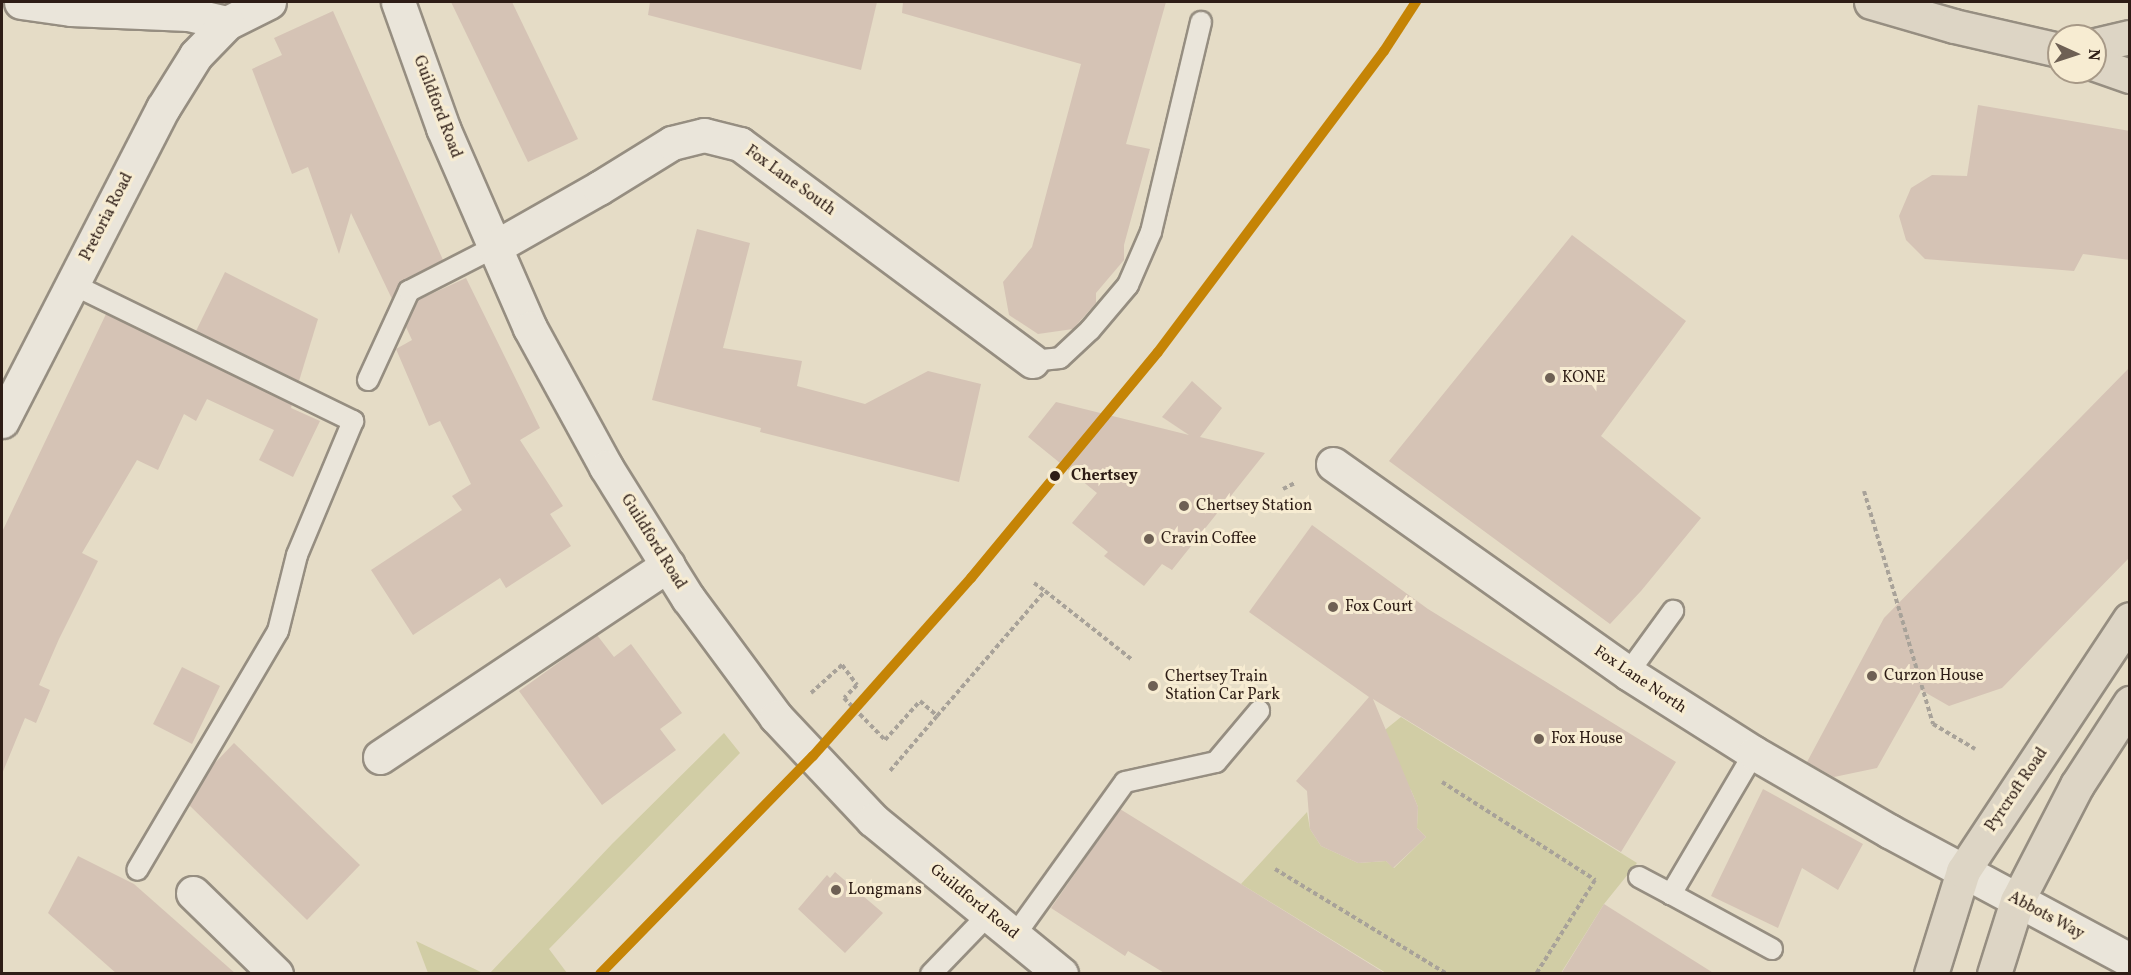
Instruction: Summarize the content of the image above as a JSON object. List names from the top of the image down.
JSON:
{
  "streets": {
    "main road": ["Pyrcroft Road"],
    "street": [
      "Guildford Road",
      "Fox Lane South",
      "Pretoria Road",
      "Fox Lane North",
      "Abbots Way"
    ]
  },
  "crossings": [
    ["Guildford Road", "Fox Lane South"],
    ["Fox Lane North", "Pyrcroft Road"],
    ["Fox Lane North", "Abbots Way"],
    ["Pyrcroft Road", "Abbots Way"]
  ],
  "places": [
    "KONE",
    "Chertsey",
    "Chertsey Station",
    "Cravin Coffee",
    "Fox Court",
    "Curzon House",
    "Chertsey Train Station Car Park",
    "Fox House",
    "Longmans"
  ],
  "north": "right"
}
